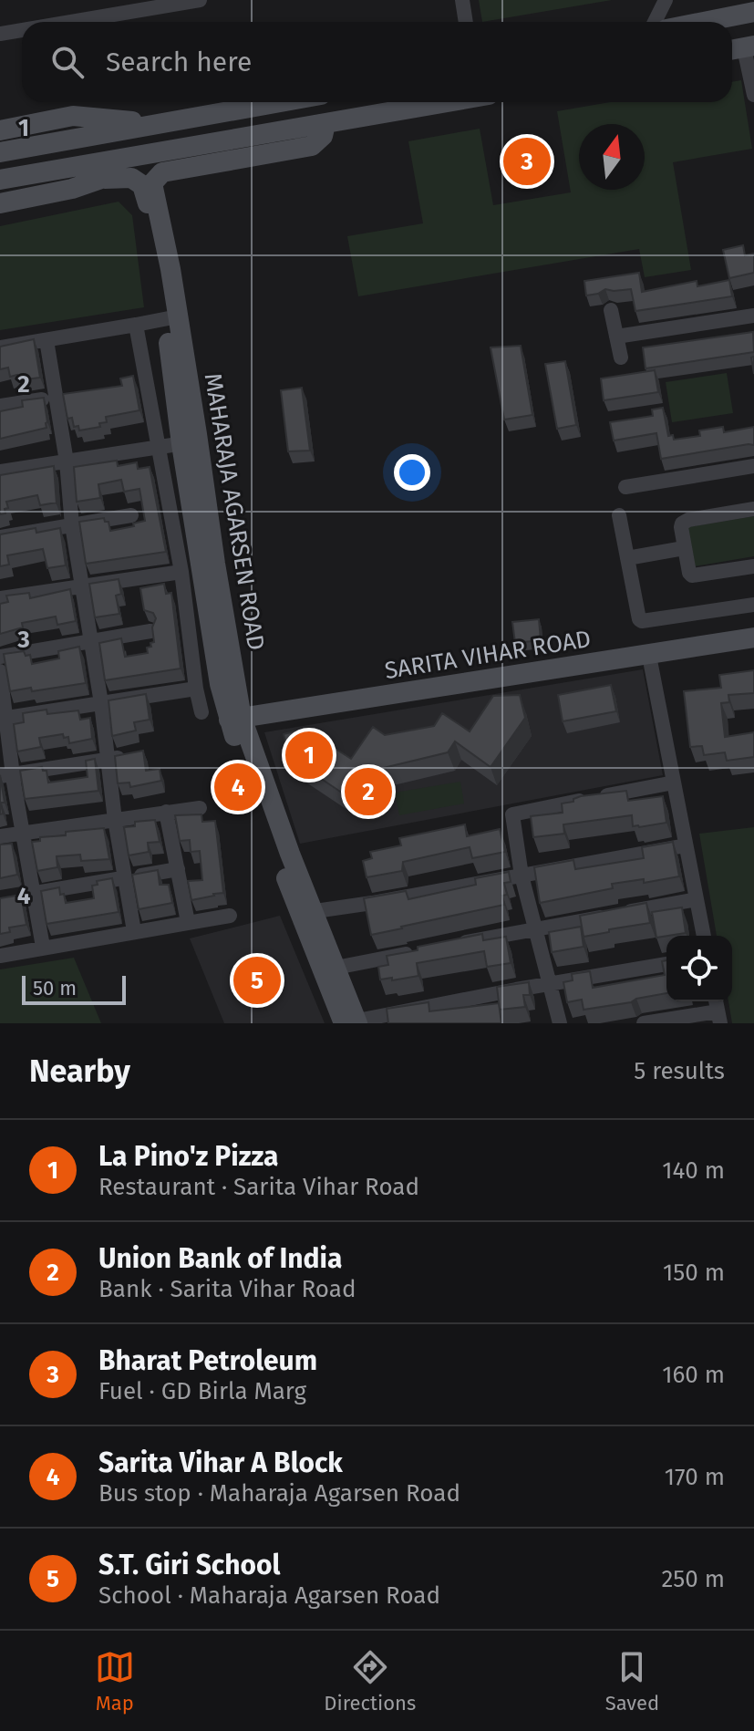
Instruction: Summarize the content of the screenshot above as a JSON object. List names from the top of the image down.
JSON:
{
  "streets": {
    "street": ["MAHARAJA AGARSEN ROAD", "SARITA VIHAR ROAD"]
  },
  "crossings": [
    ["MAHARAJA AGARSEN ROAD", "SARITA VIHAR ROAD"]
  ],
  "scale_bar": "50 m",
  "north": "top",
  "page": {
    "search": "Search here",
    "pins": [
      "3",
      "1",
      "4",
      "2",
      "5"
    ],
    "scale": "50 m",
    "heading": ["Nearby", "5 results"],
    "list": [
      {
        "mark": "1",
        "name": "La Pino'z Pizza",
        "note": "Restaurant · Sarita Vihar Road",
        "value": "140 m"
      },
      {
        "mark": "2",
        "name": "Union Bank of India",
        "note": "Bank · Sarita Vihar Road",
        "value": "150 m"
      },
      {
        "mark": "3",
        "name": "Bharat Petroleum",
        "note": "Fuel · GD Birla Marg",
        "value": "160 m"
      },
      {
        "mark": "4",
        "name": "Sarita Vihar A Block",
        "note": "Bus stop · Maharaja Agarsen Road",
        "value": "170 m"
      },
      {
        "mark": "5",
        "name": "S.T. Giri School",
        "note": "School · Maharaja Agarsen Road",
        "value": "250 m"
      }
    ],
    "nav": ["Map", "Directions", "Saved"]
  },
  "grid": {
    "rows": [
      "1",
      "2",
      "3",
      "4"
    ]
  }
}
